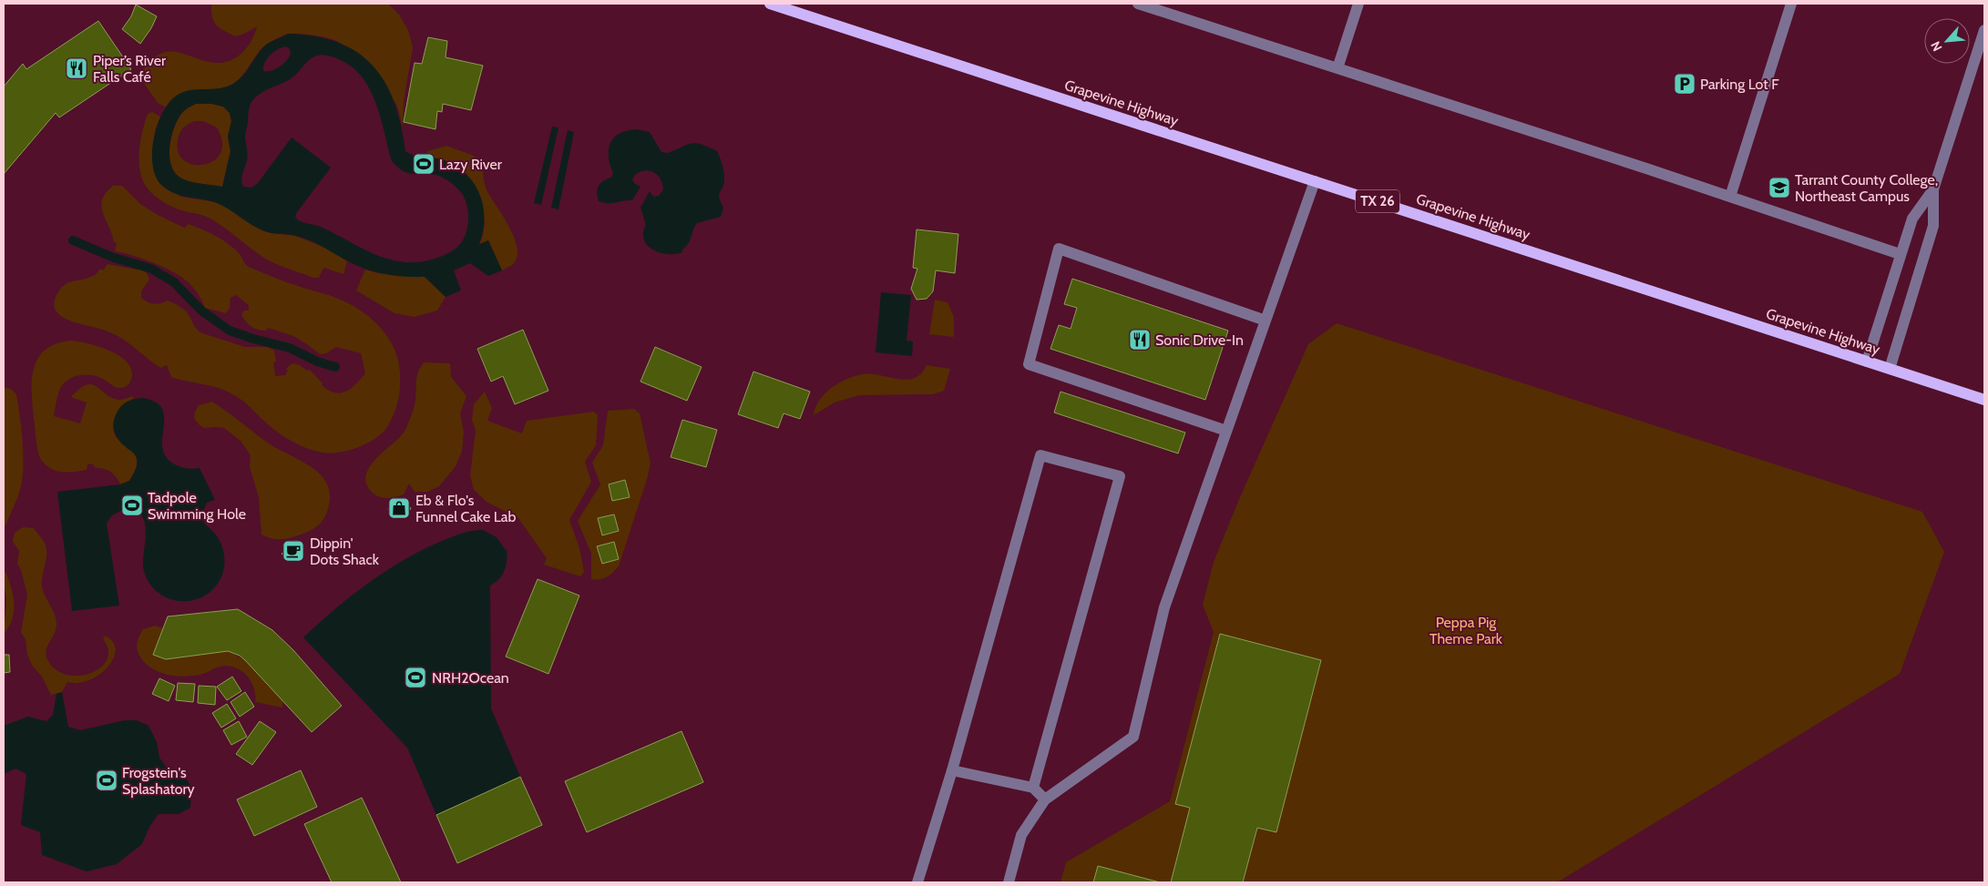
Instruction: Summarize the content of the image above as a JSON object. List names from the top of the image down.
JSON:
{
  "streets": {
    "main road": ["Grapevine Highway", "TX 26"]
  },
  "parks": ["Peppa Pig Theme Park"],
  "places": {
    "restaurant": ["Piper’s River Falls Café", "Sonic Drive-In"],
    "parking": ["Parking Lot F"],
    "sports": [
      "Lazy River",
      "Tadpole Swimming Hole",
      "NRH2Ocean",
      "Frogstein's Splashatory"
    ],
    "school or university": ["Tarrant County College, Northeast Campus"],
    "shop": ["Eb & Flo's Funnel Cake Lab"],
    "cafe": ["Dippin' Dots Shack"]
  },
  "north": "bottom left"
}
